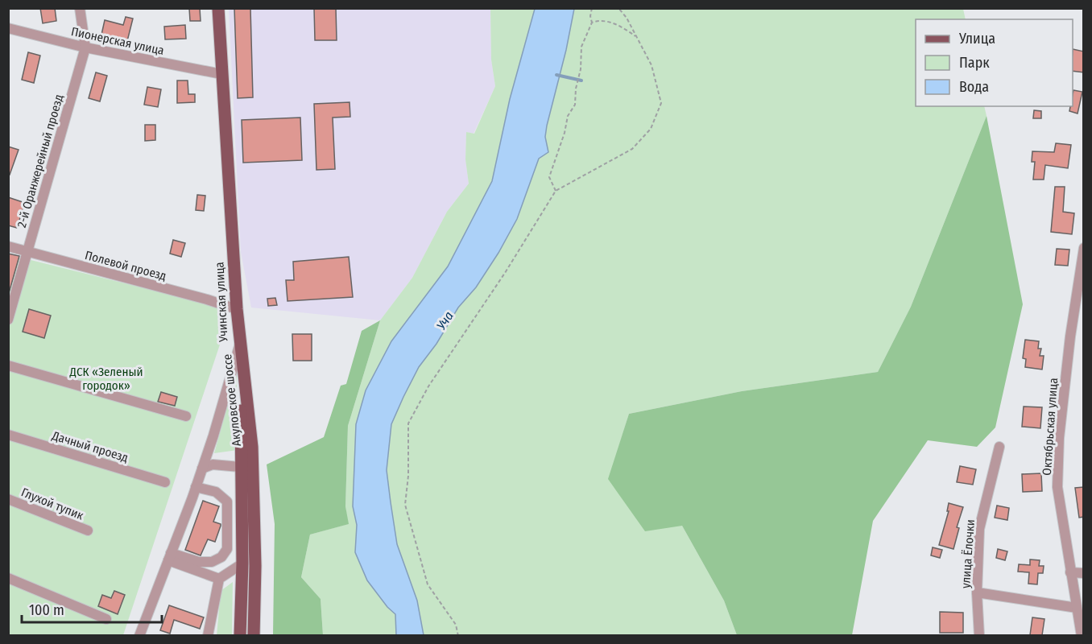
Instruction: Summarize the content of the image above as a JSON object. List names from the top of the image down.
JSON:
{
  "streets": {
    "main road": ["Учинская улица", "Акуловское шоссе"],
    "street": [
      "Пионерская улица",
      "2-й Оранжерейный проезд",
      "Полевой проезд",
      "Октябрьская улица",
      "Дачный проезд",
      "Глухой тупик",
      "улица Ёлочки"
    ]
  },
  "crossings": [
    ["Пионерская улица", "2-й Оранжерейный проезд"],
    ["Пионерская улица", "Учинская улица"],
    ["2-й Оранжерейный проезд", "Полевой проезд"],
    ["Полевой проезд", "Учинская улица"],
    ["Учинская улица", "Акуловское шоссе"]
  ],
  "water": ["Уча"],
  "parks": ["ДСК «Зеленый городок»"],
  "legend": ["Улица", "Парк", "Вода"],
  "scale_bar": "100 m"
}
